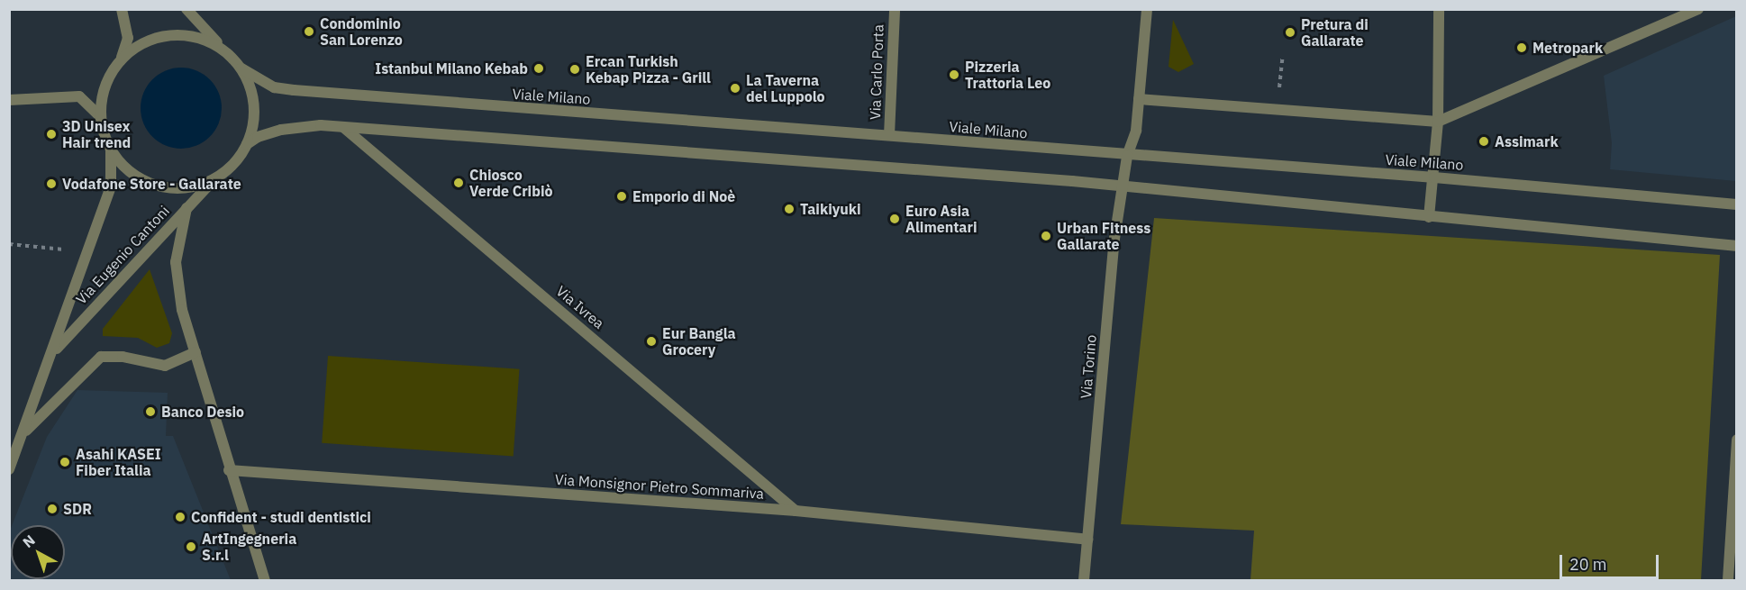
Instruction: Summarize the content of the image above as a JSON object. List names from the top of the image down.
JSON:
{
  "streets": {
    "street": [
      "Via Carlo Porta",
      "Viale Milano",
      "Via Eugenio Cantoni",
      "Via Ivrea",
      "Via Torino",
      "Via Monsignor Pietro Sommariva"
    ]
  },
  "crossings": [
    ["Via Carlo Porta", "Viale Milano"],
    ["Viale Milano", "Via Eugenio Cantoni"],
    ["Viale Milano", "Via Torino"],
    ["Via Ivrea", "Via Monsignor Pietro Sommariva"],
    ["Via Torino", "Via Monsignor Pietro Sommariva"]
  ],
  "places": [
    "Condominio San Lorenzo",
    "Pretura di Gallarate",
    "Metropark",
    "Istanbul Milano Kebab",
    "Ercan Turkish Kebap Pizza - Grill",
    "Pizzeria Trattoria Leo",
    "La Taverna del Luppolo",
    "3D Unisex Hair trend",
    "Assimark",
    "Chiosco Verde Cribiò",
    "Vodafone Store - Gallarate",
    "Emporio di Noè",
    "Taikiyuki",
    "Euro Asia Alimentari",
    "Urban Fitness Gallarate",
    "Eur Bangla Grocery",
    "Banco Desio",
    "Asahi KASEI Fiber Italia",
    "SDR",
    "Confident - studi dentistici",
    "ArtIngegneria S.r.l"
  ],
  "scale_bar": "20 m",
  "north": "top left"
}
